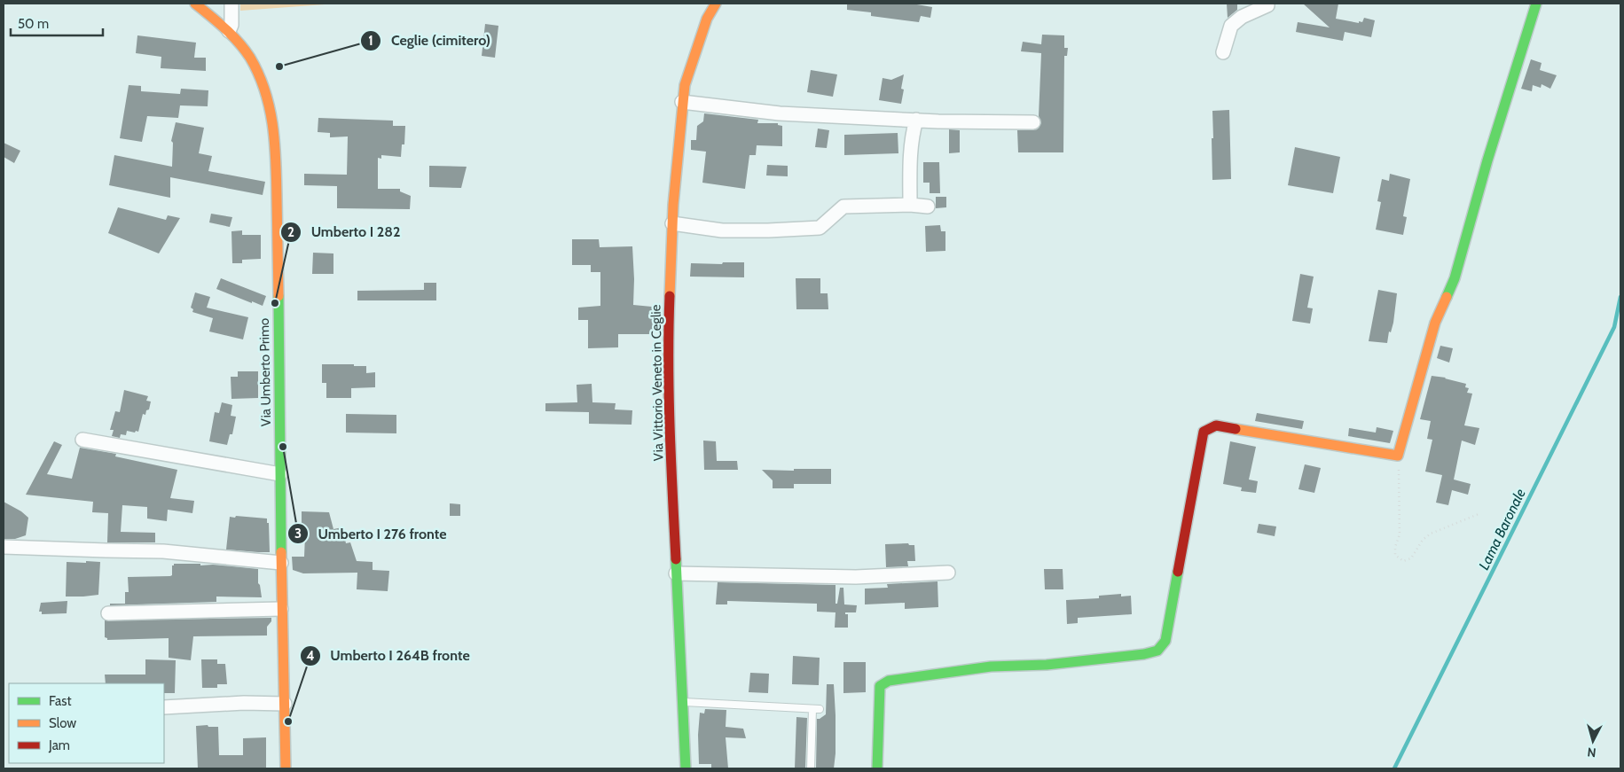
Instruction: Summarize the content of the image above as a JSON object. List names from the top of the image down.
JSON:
{
  "streets": {
    "main road": ["Via Umberto Primo", "Via Vittorio Veneto in Ceglie"]
  },
  "water": ["Lama Baronale"],
  "places": [
    "Ceglie (cimitero)",
    "Umberto I 282",
    "Umberto I 276 fronte",
    "Umberto I 264B fronte"
  ],
  "legend": ["Fast", "Slow", "Jam"],
  "scale_bar": "50 m",
  "north": "bottom"
}
